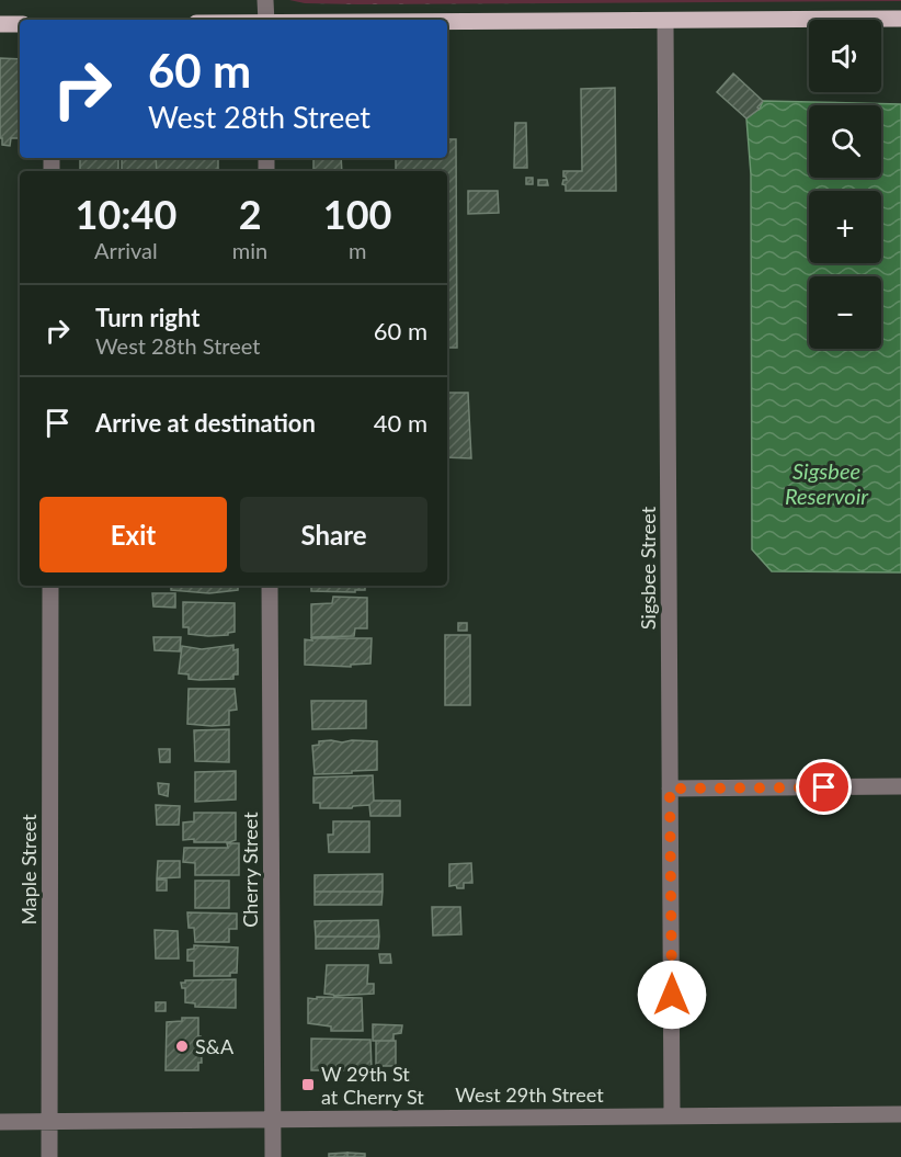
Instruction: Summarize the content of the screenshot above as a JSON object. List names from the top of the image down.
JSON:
{
  "streets": {
    "street": [
      "Sigsbee Street",
      "Maple Street",
      "Cherry Street",
      "West 29th Street"
    ]
  },
  "crossings": [
    ["Sigsbee Street", "West 29th Street"],
    ["Maple Street", "West 29th Street"],
    ["Cherry Street", "West 29th Street"]
  ],
  "water": ["Sigsbee Reservoir"],
  "places": {
    "other": ["S&A"],
    "transit": ["W 29th St at Cherry St"]
  },
  "page": {
    "map_buttons": ["+", "−"],
    "turn": ["60 m", "West 28th Street"],
    "eta": [
      "10:40",
      "Arrival",
      "2",
      "min",
      "100",
      "m"
    ],
    "list": [
      {
        "name": "Turn right",
        "note": "West 28th Street",
        "value": "60 m"
      },
      {
        "name": "Arrive at destination",
        "value": "40 m"
      }
    ],
    "buttons": ["Exit", "Share"]
  }
}
